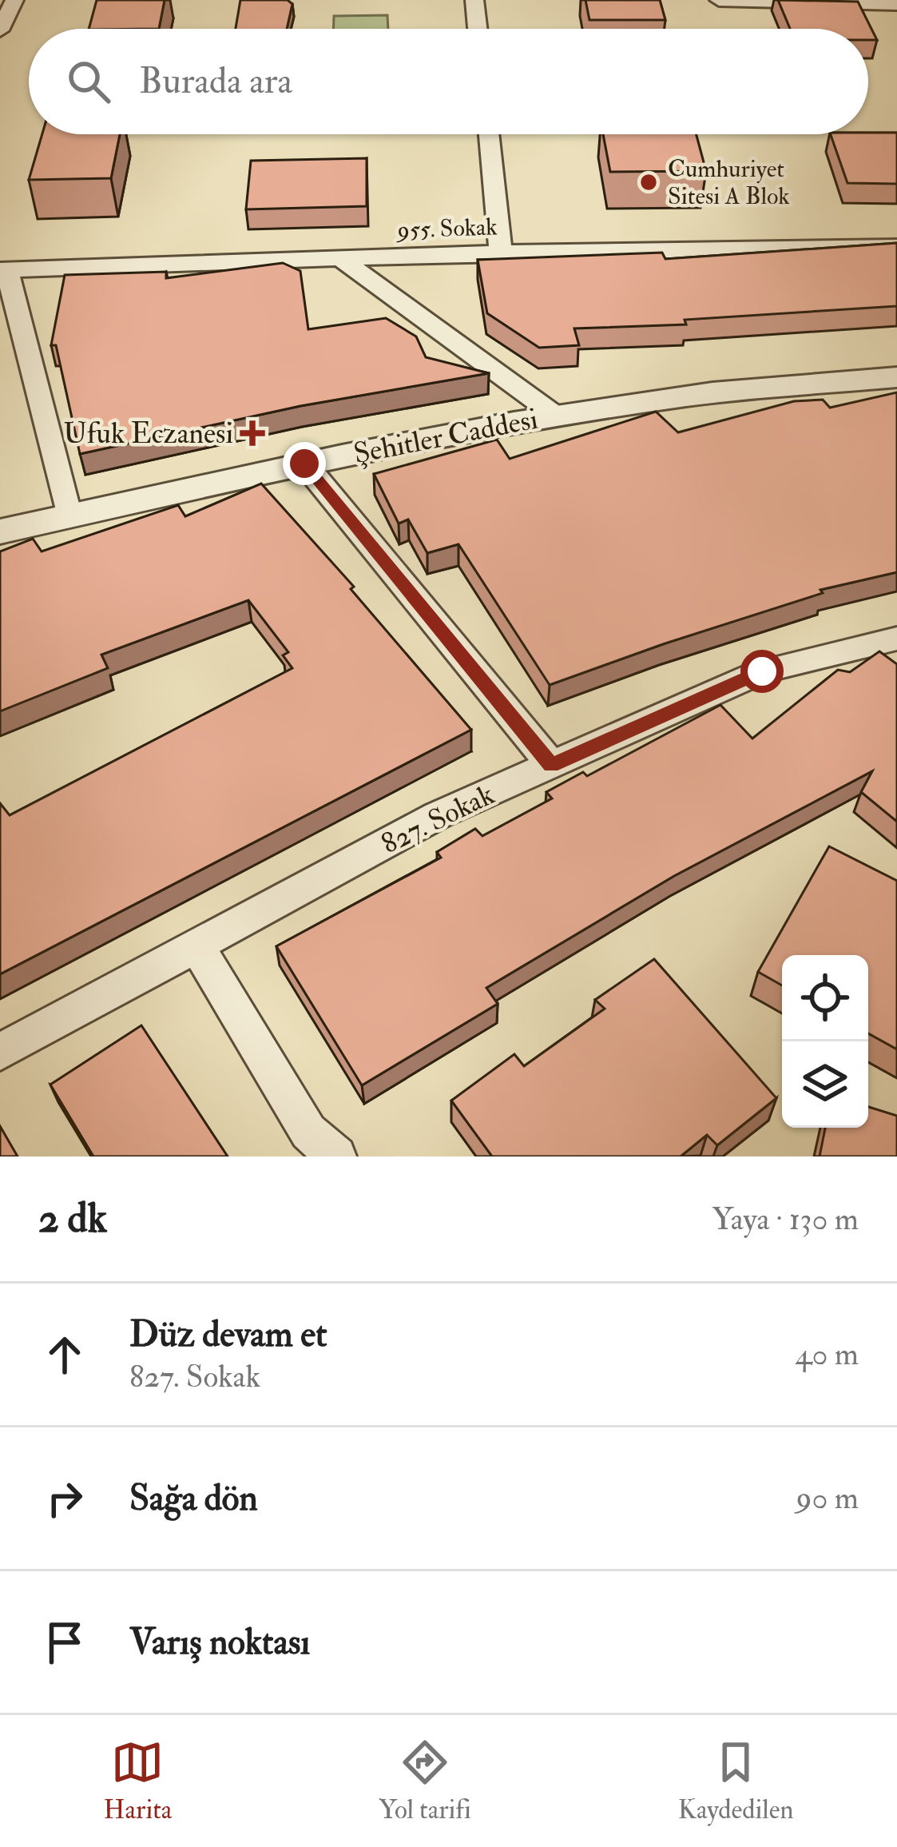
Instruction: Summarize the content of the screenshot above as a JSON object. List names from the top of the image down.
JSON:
{
  "streets": {
    "street": ["955. Sokak", "Şehitler Caddesi", "827. Sokak"]
  },
  "places": {
    "other": ["Cumhuriyet Sitesi A Blok"],
    "health": ["Ufuk Eczanesi"]
  },
  "page": {
    "search": "Burada ara",
    "heading": ["2 dk", "Yaya · 130 m"],
    "list": [
      ["Düz devam et", "827. Sokak", "40 m"],
      ["Sağa dön", "90 m"],
      "Varış noktası"
    ],
    "nav": ["Harita", "Yol tarifi", "Kaydedilen"]
  }
}
